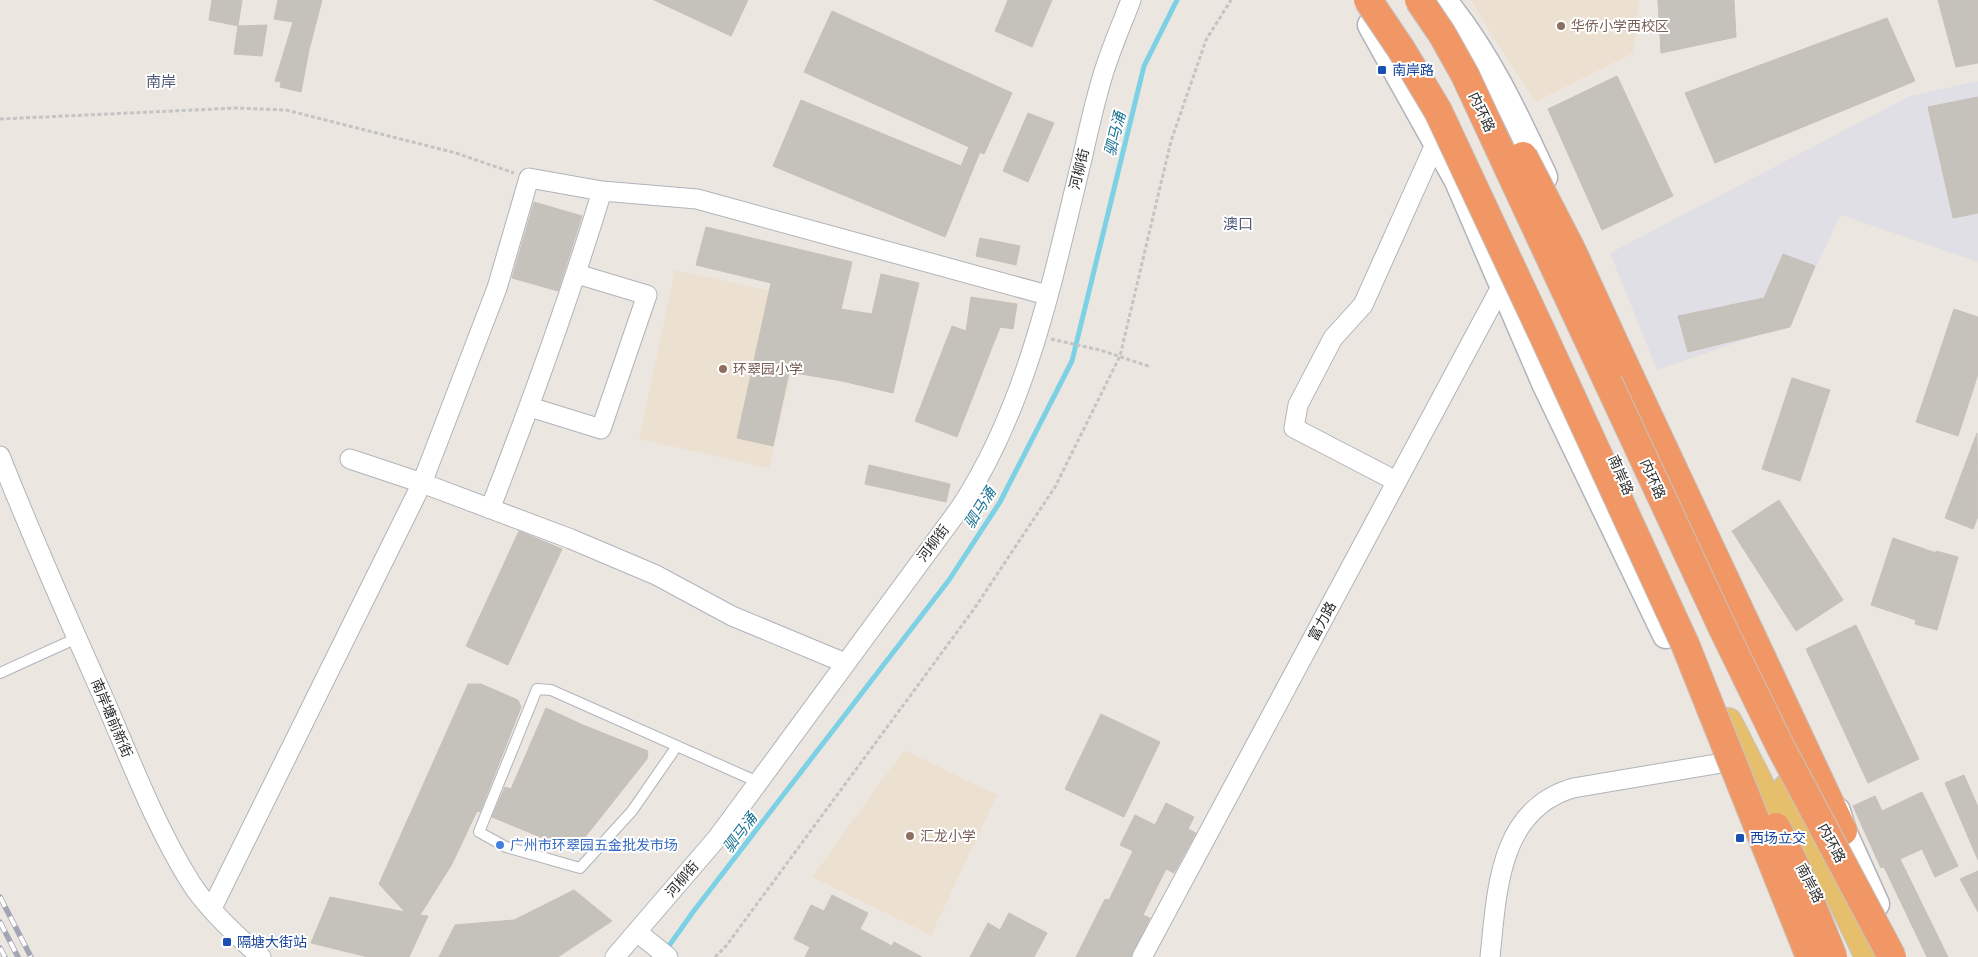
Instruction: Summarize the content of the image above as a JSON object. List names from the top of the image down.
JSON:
{
  "streets": {
    "highway": ["内环路"],
    "main road": ["南岸路"],
    "street": ["河柳街", "富力路", "南岸塘前新街"]
  },
  "crossings": [
    ["内环路", "南岸路"]
  ],
  "districts": ["南岸", "澳口"],
  "water": ["驷马涌"],
  "places": {
    "other": [
      "华侨小学西校区",
      "环翠园小学",
      "汇龙小学",
      "广州市环翠园五金批发市场"
    ],
    "transit": ["南岸路", "西场立交", "隔塘大街站"]
  }
}
